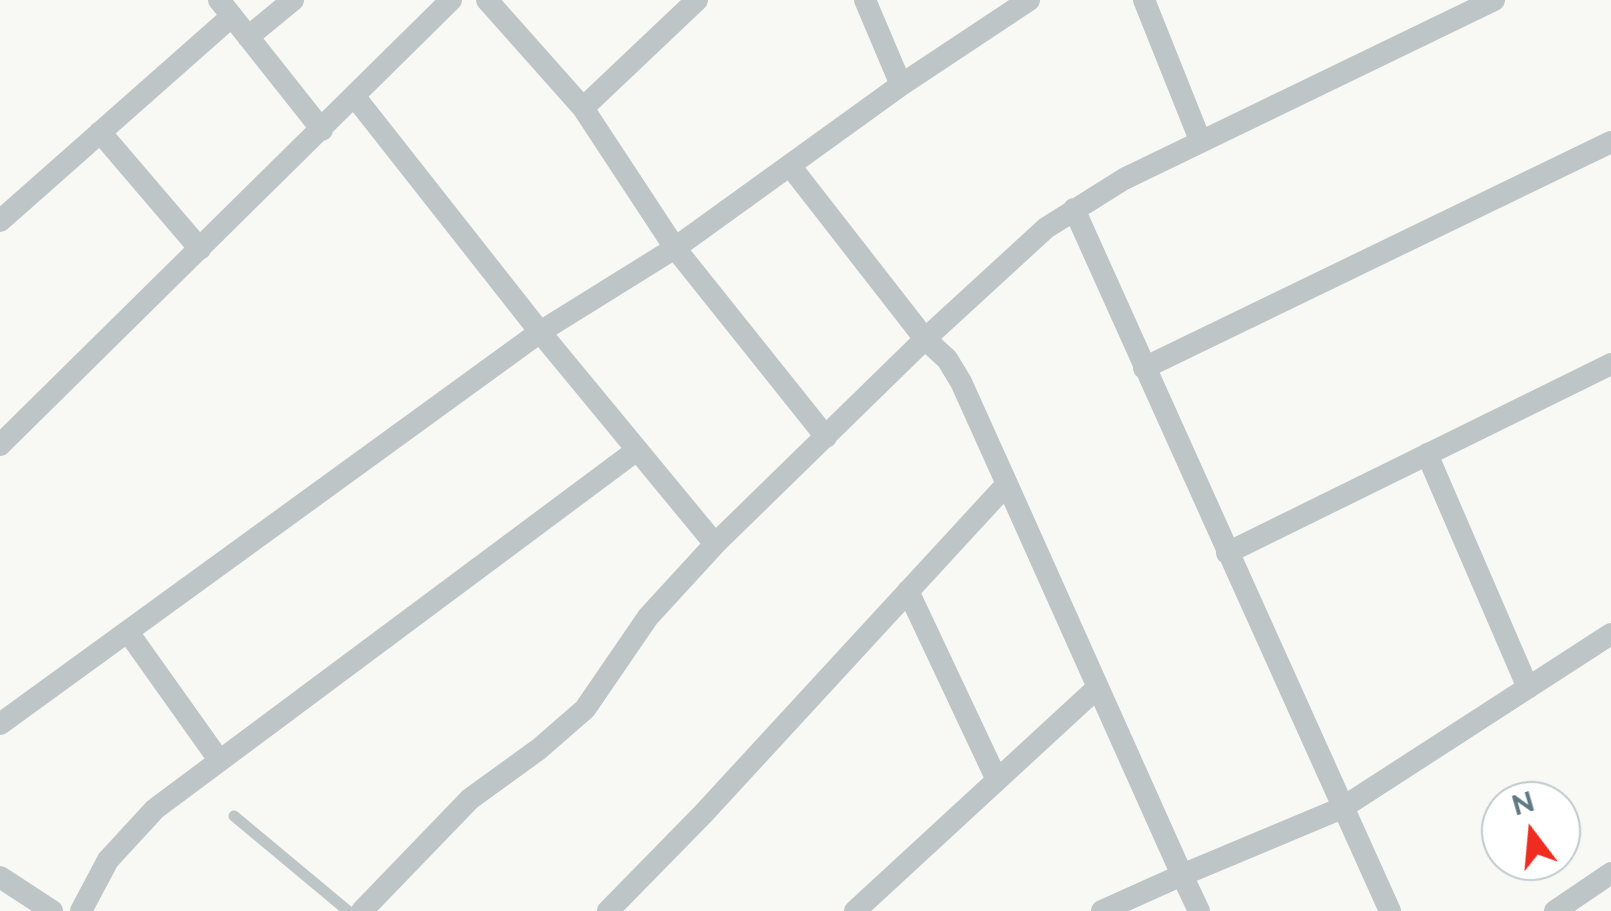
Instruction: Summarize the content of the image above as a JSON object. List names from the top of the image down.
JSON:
{
  "north": "top"
}
